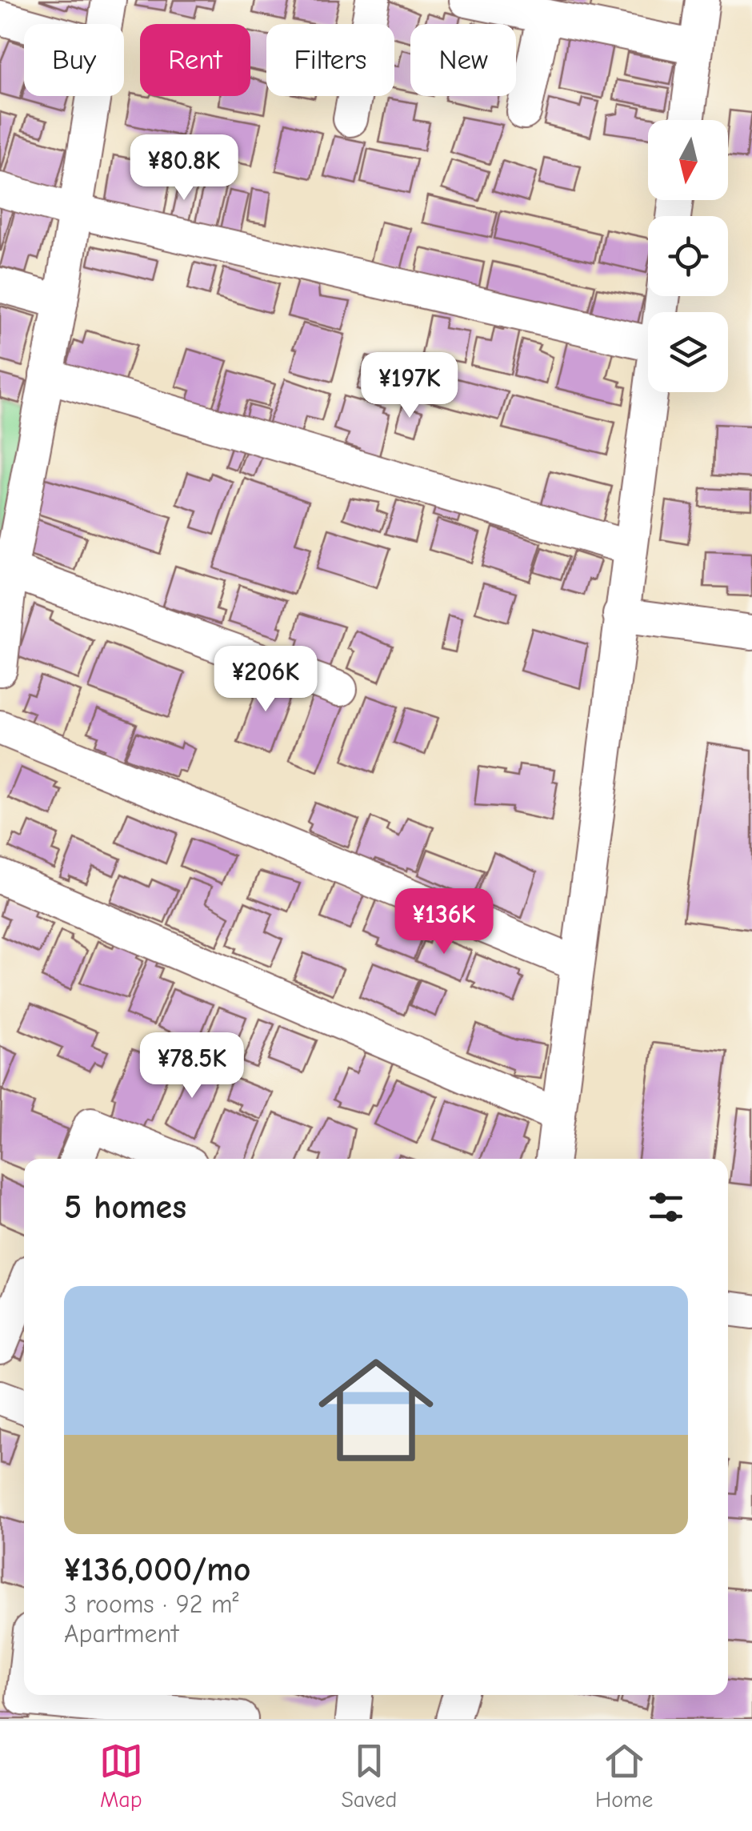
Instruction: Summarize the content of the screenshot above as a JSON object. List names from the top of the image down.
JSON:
{
  "north": "bottom",
  "page": {
    "chip": [
      "Buy",
      "Rent",
      "Filters",
      "New"
    ],
    "price": [
      "¥80.8K",
      "¥197K",
      "¥206K",
      "¥136K",
      "¥78.5K"
    ],
    "heading": "5 homes",
    "list": [
      {
        "name": "¥136,000/mo",
        "note": "3 rooms · 92 m² · Apartment"
      }
    ],
    "tabs": ["Map", "Saved", "Home"]
  }
}
